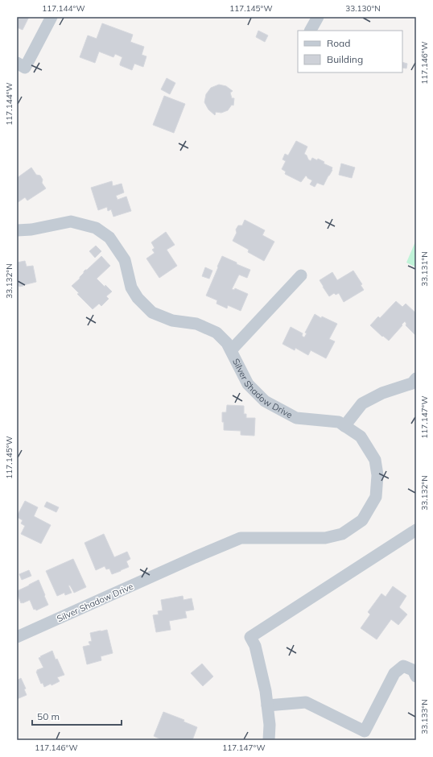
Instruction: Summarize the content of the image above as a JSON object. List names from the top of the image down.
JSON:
{
  "streets": {
    "street": ["Silver Shadow Drive"]
  },
  "legend": ["Road", "Building"],
  "scale_bar": "50 m",
  "coordinates": [
    "117.144°W",
    "117.145°W",
    "33.130°N",
    "117.146°W",
    "33.131°N",
    "33.132°N",
    "117.147°W",
    "33.133°N"
  ]
}
